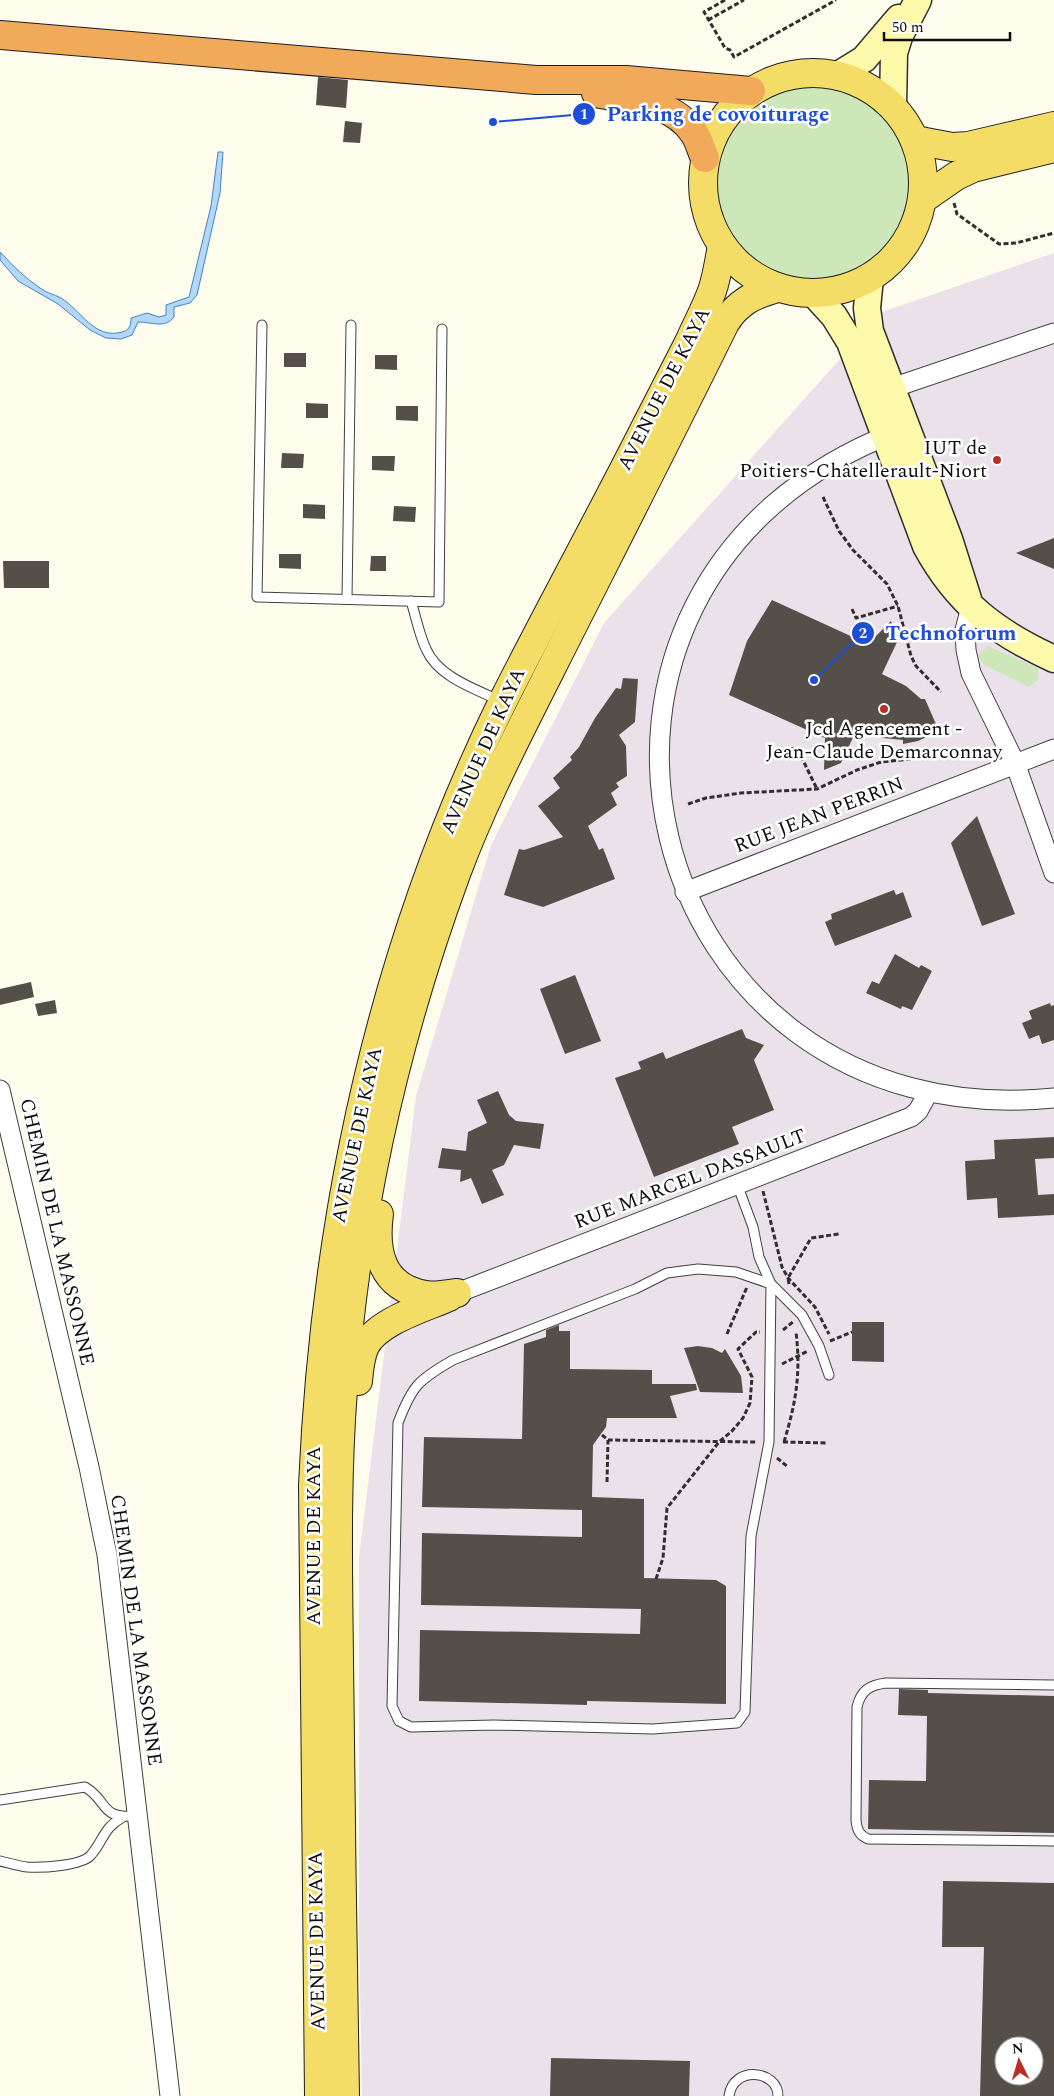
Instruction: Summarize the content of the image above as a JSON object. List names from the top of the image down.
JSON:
{
  "streets": {
    "main road": ["AVENUE DE KAYA"],
    "street": ["RUE JEAN PERRIN", "RUE MARCEL DASSAULT", "CHEMIN DE LA MASSONNE"]
  },
  "places": [
    "Parking de covoiturage",
    "IUT de Poitiers-Châtellerault-Niort",
    "Technoforum",
    "Jcd Agencement - Jean-Claude Demarconnay"
  ],
  "scale_bar": "50 m",
  "north": "top"
}
